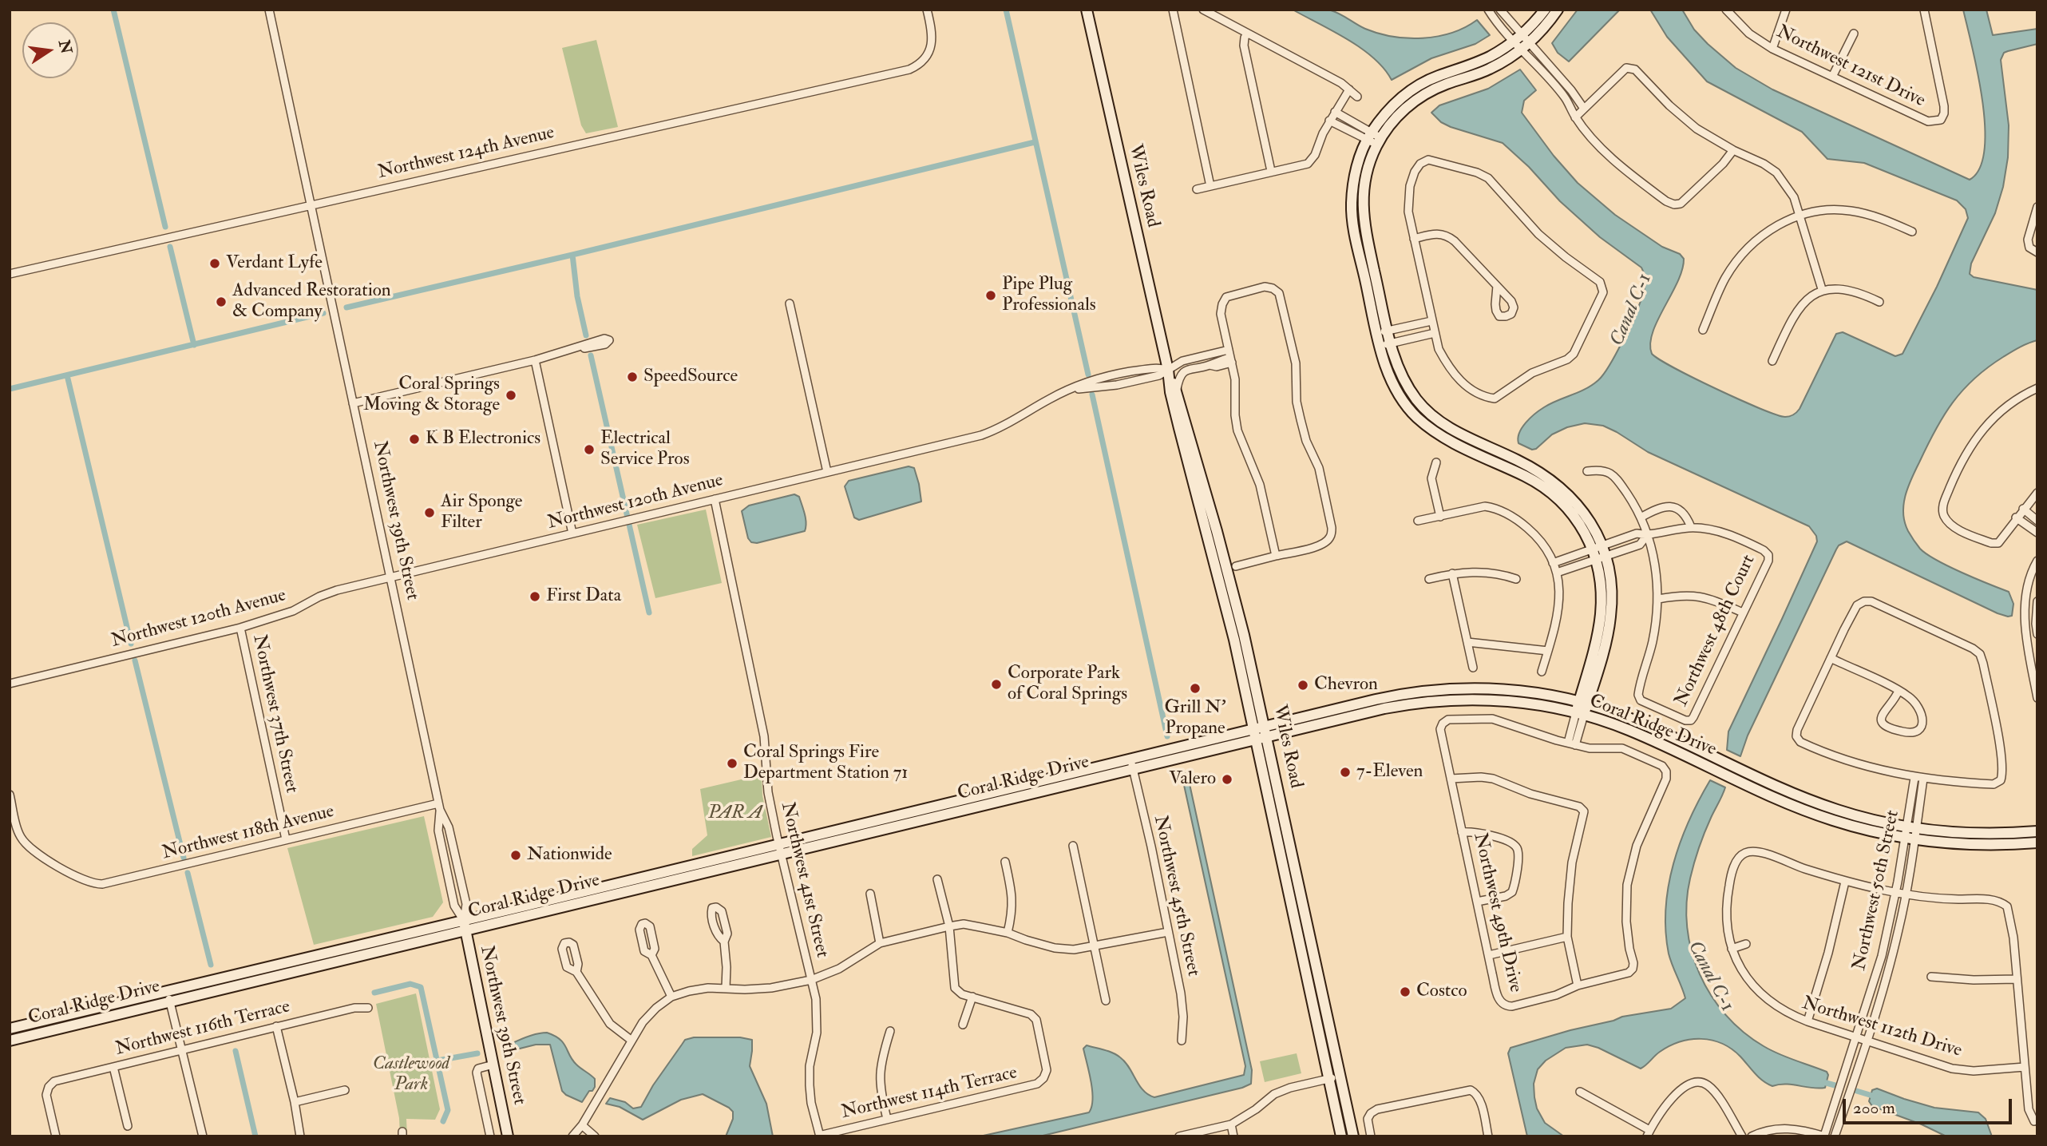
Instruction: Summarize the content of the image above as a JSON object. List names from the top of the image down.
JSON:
{
  "streets": {
    "main road": ["Wiles Road", "Northwest 39th Street", "Coral Ridge Drive"],
    "street": [
      "Northwest 121st Drive",
      "Northwest 124th Avenue",
      "Northwest 120th Avenue",
      "Northwest 48th Court",
      "Northwest 37th Street",
      "Northwest 118th Avenue",
      "Northwest 41st Street",
      "Northwest 50th Street",
      "Northwest 45th Street",
      "Northwest 49th Drive",
      "Northwest 112th Drive",
      "Northwest 116th Terrace",
      "Northwest 114th Terrace"
    ]
  },
  "crossings": [
    ["Northwest 124th Avenue", "Northwest 39th Street"],
    ["Wiles Road", "Northwest 120th Avenue"],
    ["Wiles Road", "Coral Ridge Drive"],
    ["Northwest 120th Avenue", "Northwest 39th Street"],
    ["Northwest 120th Avenue", "Northwest 37th Street"],
    ["Northwest 120th Avenue", "Northwest 41st Street"],
    ["Northwest 39th Street", "Coral Ridge Drive"],
    ["Northwest 39th Street", "Northwest 118th Avenue"],
    ["Northwest 37th Street", "Northwest 118th Avenue"],
    ["Coral Ridge Drive", "Northwest 41st Street"],
    ["Coral Ridge Drive", "Northwest 50th Street"],
    ["Coral Ridge Drive", "Northwest 45th Street"],
    ["Northwest 41st Street", "Northwest 114th Terrace"],
    ["Northwest 50th Street", "Northwest 112th Drive"]
  ],
  "water": ["Canal C-1"],
  "parks": ["PAR A", "Castlewood Park"],
  "places": [
    "Verdant Lyfe",
    "Pipe Plug Professionals",
    "Advanced Restoration & Company",
    "SpeedSource",
    "Coral Springs Moving & Storage",
    "K B Electronics",
    "Electrical Service Pros",
    "Air Sponge Filter",
    "First Data",
    "Corporate Park of Coral Springs",
    "Chevron",
    "Grill N' Propane",
    "Coral Springs Fire Department Station 71",
    "7-Eleven",
    "Valero",
    "Nationwide",
    "Costco"
  ],
  "scale_bar": "200 m",
  "north": "right"
}
